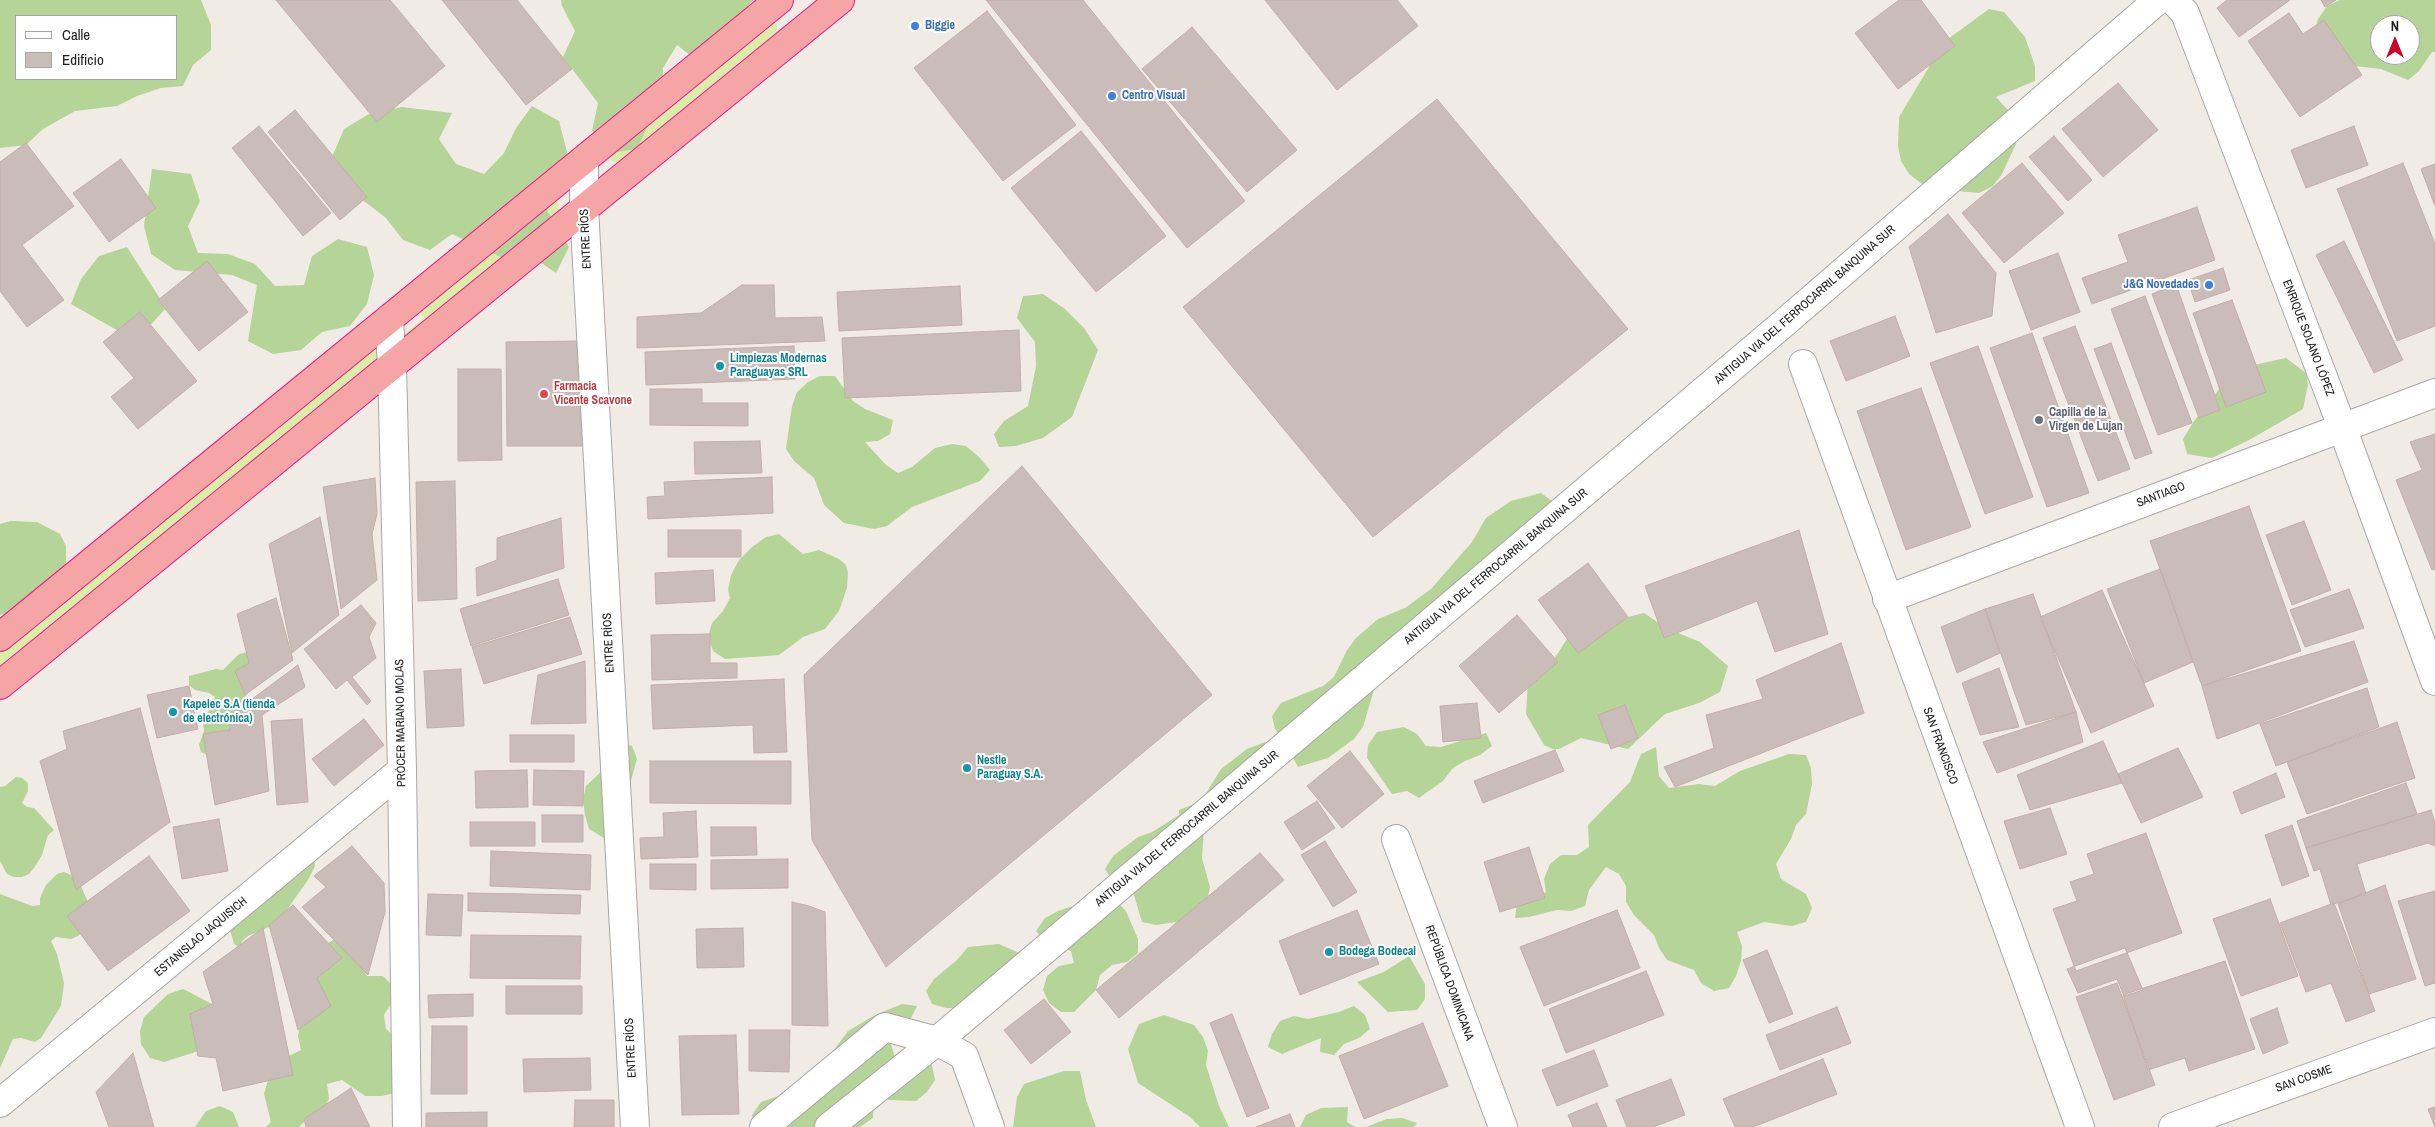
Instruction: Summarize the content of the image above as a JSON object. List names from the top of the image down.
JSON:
{
  "streets": {
    "street": [
      "ENTRE RÍOS",
      "ANTIGUA VIA DEL FERROCARRIL BANQUINA SUR",
      "ENRIQUE SOLANO LÓPEZ",
      "SANTIAGO",
      "PRÓCER MARIANO MOLAS",
      "SAN FRANCISCO",
      "ESTANISLAO JAQUISICH",
      "REPÚBLICA DOMINICANA",
      "SAN COSME"
    ]
  },
  "crossings": [
    ["ENRIQUE SOLANO LÓPEZ", "SANTIAGO"],
    ["SANTIAGO", "SAN FRANCISCO"],
    ["PRÓCER MARIANO MOLAS", "ESTANISLAO JAQUISICH"]
  ],
  "places": [
    "Biggie",
    "Centro Visual",
    "J&G Novedades",
    "Limpiezas Modernas Paraguayas SRL",
    "Farmacia Vicente Scavone",
    "Capilla de la Virgen de Lujan",
    "Kapelec S.A (tienda de electrónica)",
    "Nestle Paraguay S.A.",
    "Bodega Bodecal"
  ],
  "legend": ["Calle", "Edificio"],
  "north": "top"
}
